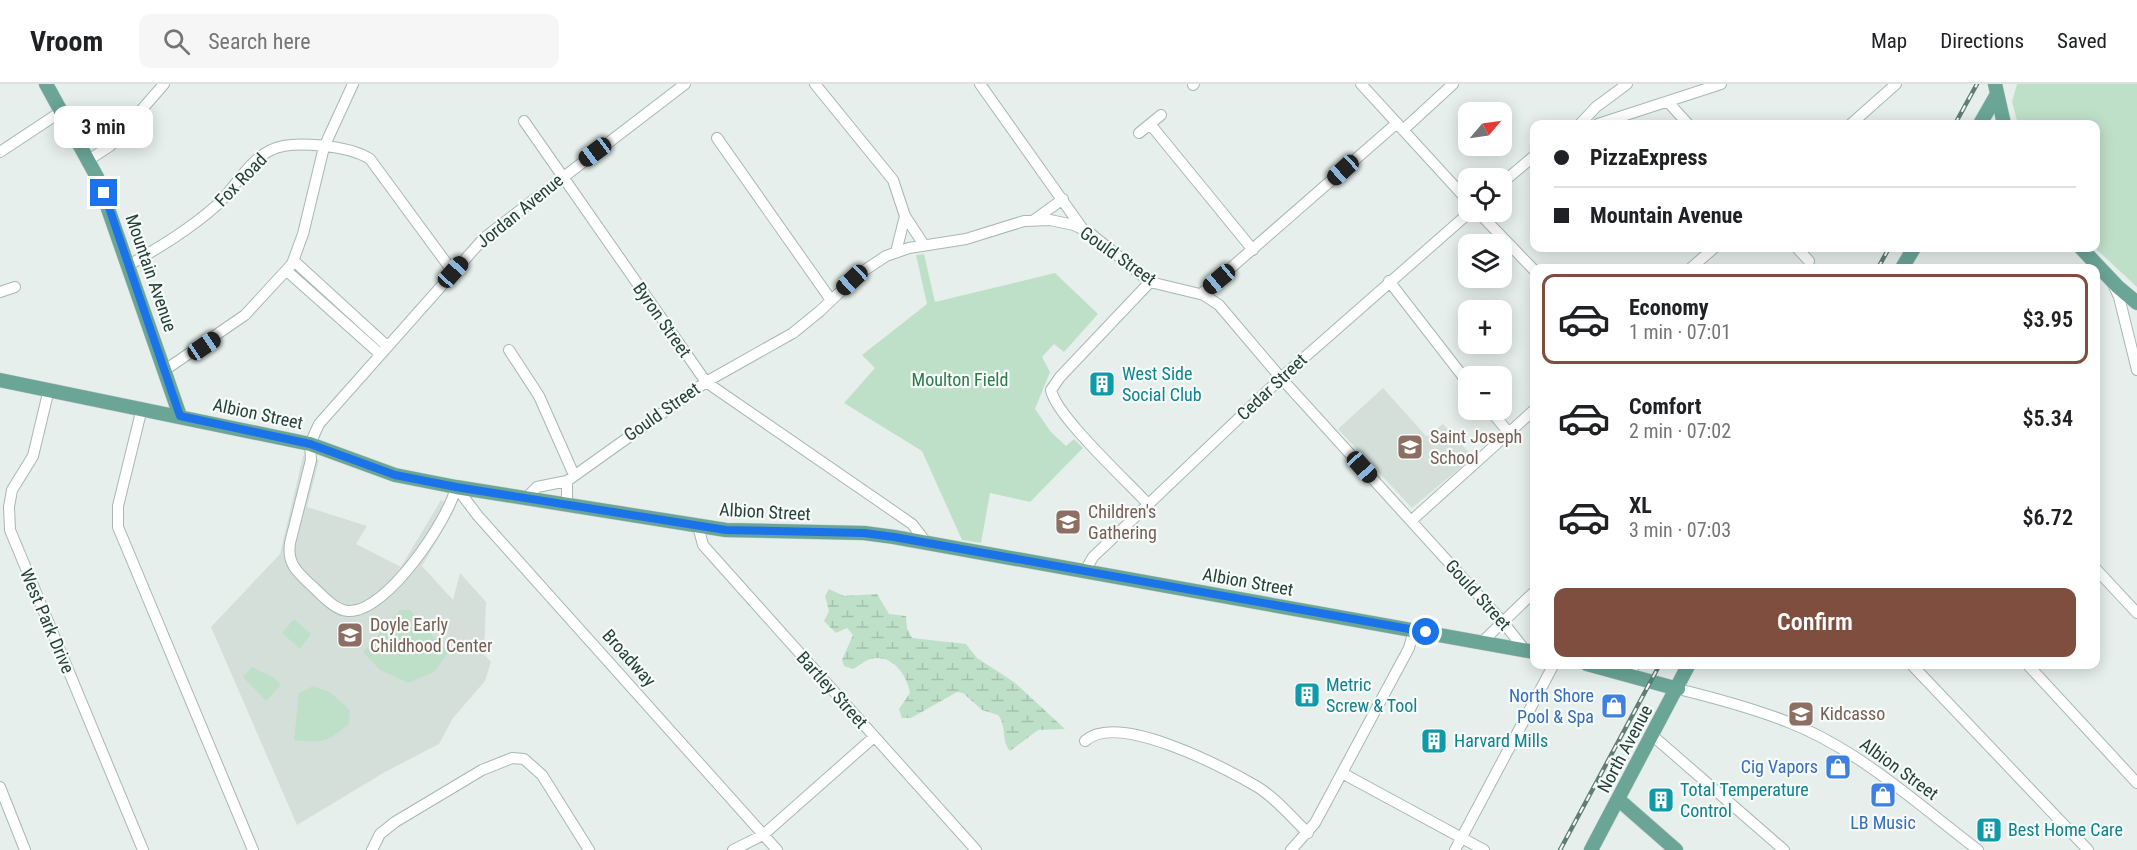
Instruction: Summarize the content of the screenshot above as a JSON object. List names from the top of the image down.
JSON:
{
  "streets": {
    "main road": ["Mountain Avenue", "Albion Street", "North Avenue"],
    "street": [
      "Fox Road",
      "Jordan Avenue",
      "Gould Street",
      "Byron Street",
      "Cedar Street",
      "West Park Drive",
      "Broadway",
      "Bartley Street"
    ]
  },
  "crossings": [
    ["Fox Road", "Jordan Avenue"],
    ["Fox Road", "Mountain Avenue"],
    ["Jordan Avenue", "Byron Street"],
    ["Jordan Avenue", "Albion Street"],
    ["Gould Street", "Byron Street"],
    ["Gould Street", "Cedar Street"],
    ["Gould Street", "Albion Street"],
    ["Mountain Avenue", "Albion Street"],
    ["Byron Street", "Albion Street"],
    ["Cedar Street", "Albion Street"],
    ["Albion Street", "West Park Drive"],
    ["Albion Street", "Broadway"],
    ["Albion Street", "Bartley Street"],
    ["Albion Street", "North Avenue"]
  ],
  "parks": ["Moulton Field"],
  "places": {
    "building": [
      "West Side Social Club",
      "Metric Screw & Tool",
      "Harvard Mills",
      "Total Temperature Control",
      "Best Home Care"
    ],
    "school or university": [
      "Saint Joseph School",
      "Children's Gathering",
      "Doyle Early Childhood Center",
      "Kidcasso"
    ],
    "shop": ["North Shore Pool & Spa", "Cig Vapors", "LB Music"]
  },
  "north": "top right",
  "page": {
    "header": "Vroom",
    "search": "Search here",
    "nav": ["Map", "Directions", "Saved"],
    "map_buttons": ["+", "−"],
    "bubble": "3 min",
    "banner": ["PizzaExpress", "Mountain Avenue"],
    "list": [
      {
        "name": "Economy",
        "note": "1 min · 07:01",
        "value": "$3.95"
      },
      {
        "name": "Comfort",
        "note": "2 min · 07:02",
        "value": "$5.34"
      },
      {
        "name": "XL",
        "note": "3 min · 07:03",
        "value": "$6.72"
      }
    ],
    "buttons": "Confirm"
  }
}
